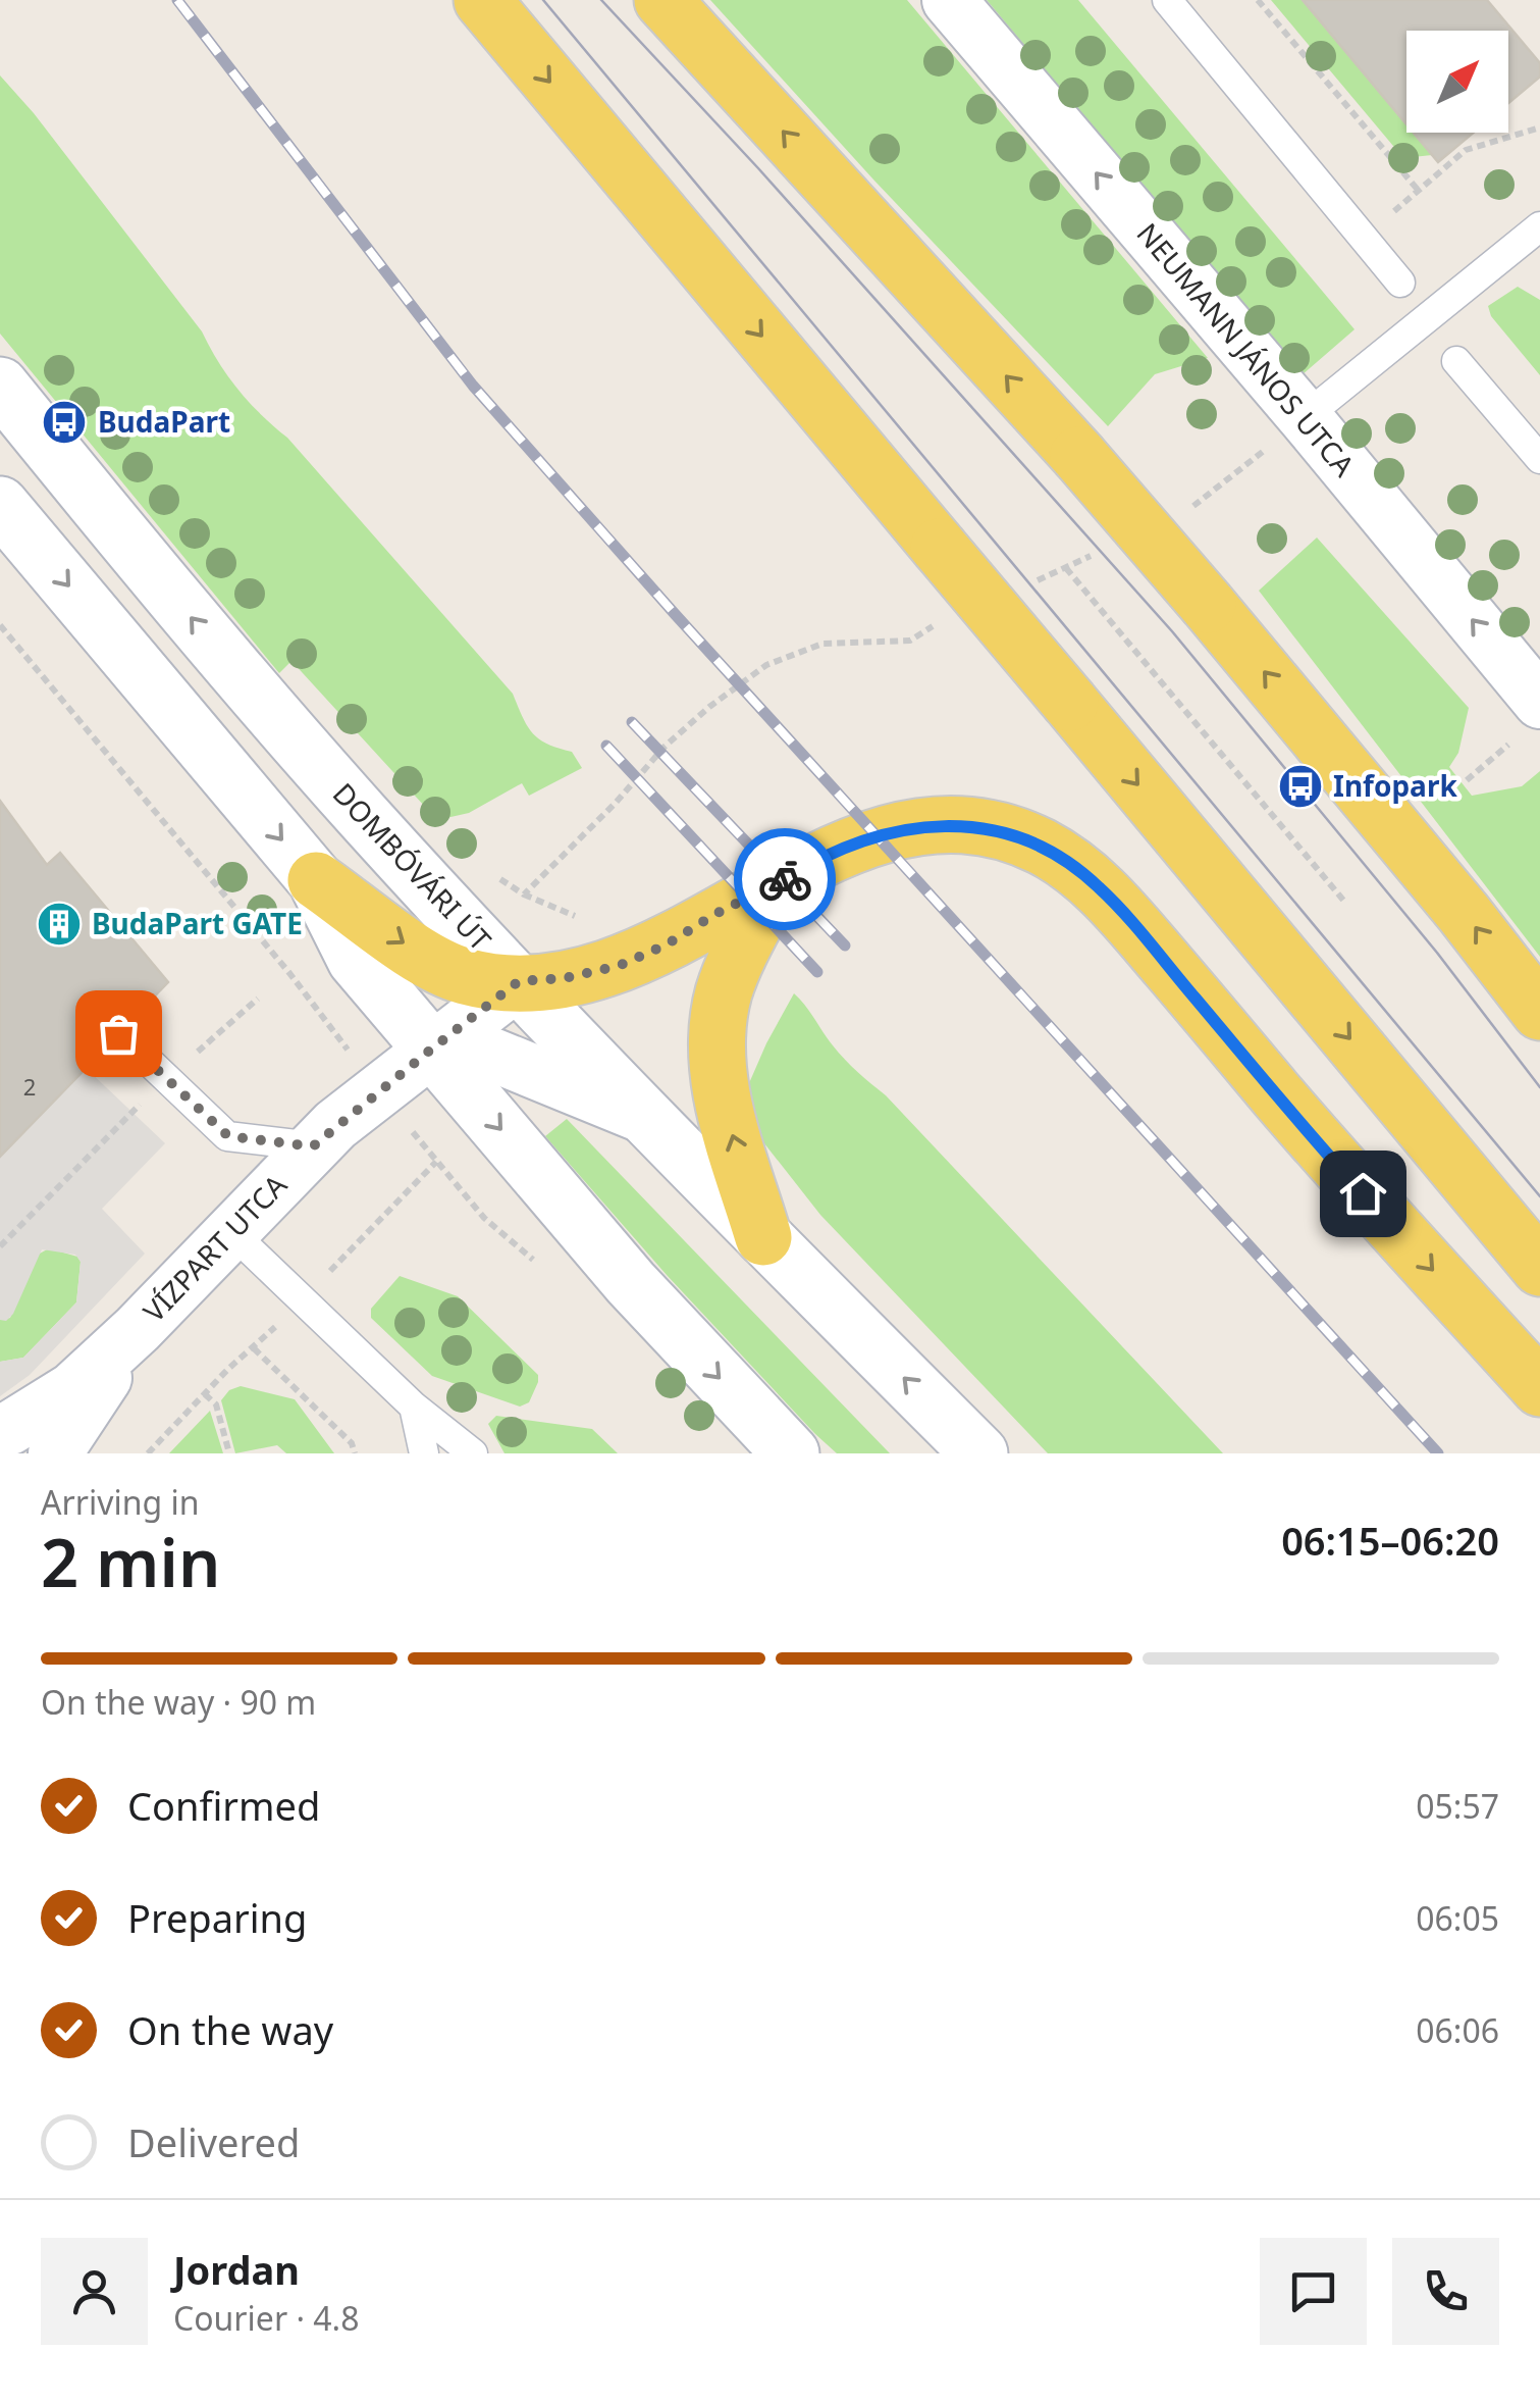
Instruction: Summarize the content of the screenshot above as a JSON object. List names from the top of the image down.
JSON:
{
  "streets": {
    "main road": ["DOMBÓVÁRI ÚT"],
    "street": ["NEUMANN JÁNOS UTCA", "VÍZPART UTCA"]
  },
  "crossings": [
    ["DOMBÓVÁRI ÚT", "VÍZPART UTCA"]
  ],
  "one_way": ["NEUMANN JÁNOS UTCA"],
  "places": {
    "bus stop": ["BudaPart", "Infopark"],
    "building": ["BudaPart GATE"]
  },
  "house_numbers": ["2"],
  "north": "top right",
  "page": {
    "heading": ["2 min", "Arriving in", "06:15–06:20"],
    "panel": ["Jordan", "Courier · 4.8"],
    "bar": "On the way · 90 m",
    "list": [
      ["Confirmed", "05:57"],
      ["Preparing", "06:05"],
      ["On the way", "06:06"],
      "Delivered"
    ]
  }
}
